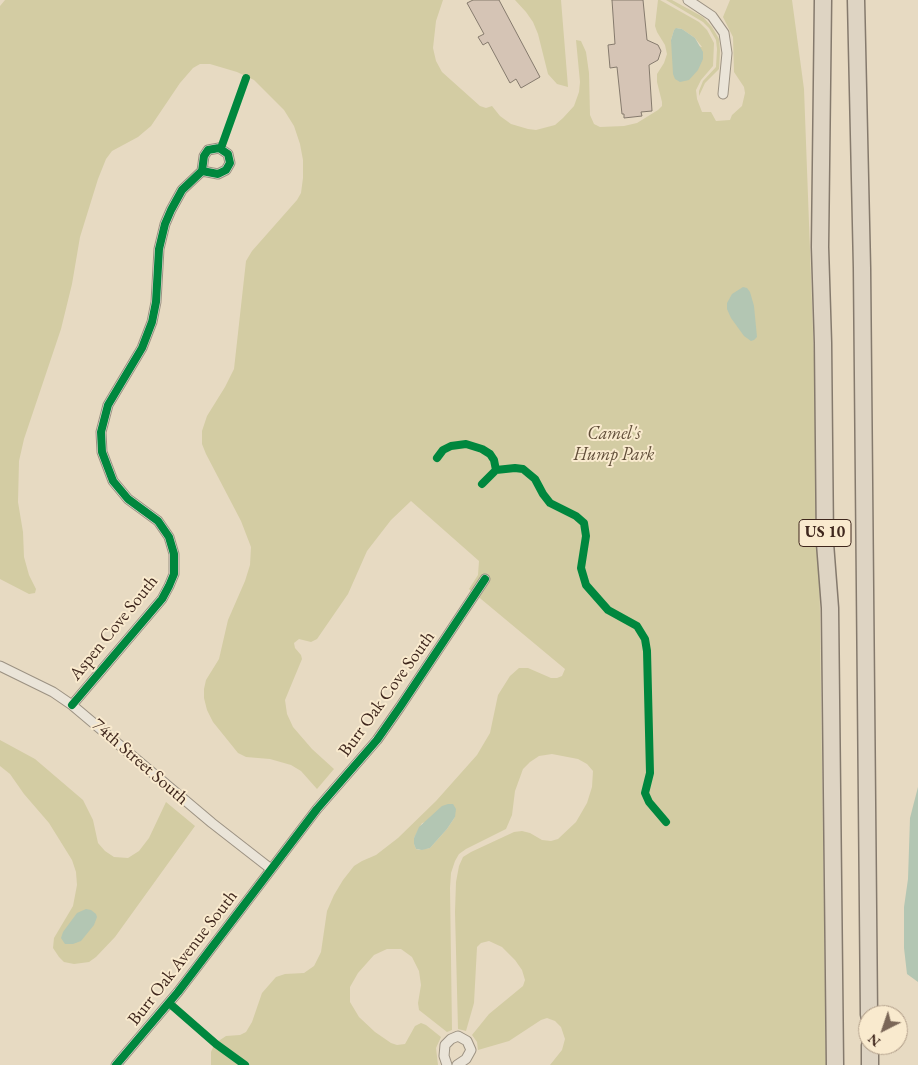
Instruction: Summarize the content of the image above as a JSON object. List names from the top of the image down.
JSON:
{
  "streets": {
    "highway": ["US 10"],
    "street": [
      "Aspen Cove South",
      "Burr Oak Cove South",
      "74th Street South",
      "Burr Oak Avenue South"
    ]
  },
  "crossings": [
    ["Aspen Cove South", "74th Street South"],
    ["Burr Oak Cove South", "74th Street South"],
    ["Burr Oak Cove South", "Burr Oak Avenue South"],
    ["74th Street South", "Burr Oak Avenue South"]
  ],
  "parks": ["Camel's Hump Park"],
  "north": "bottom left"
}
